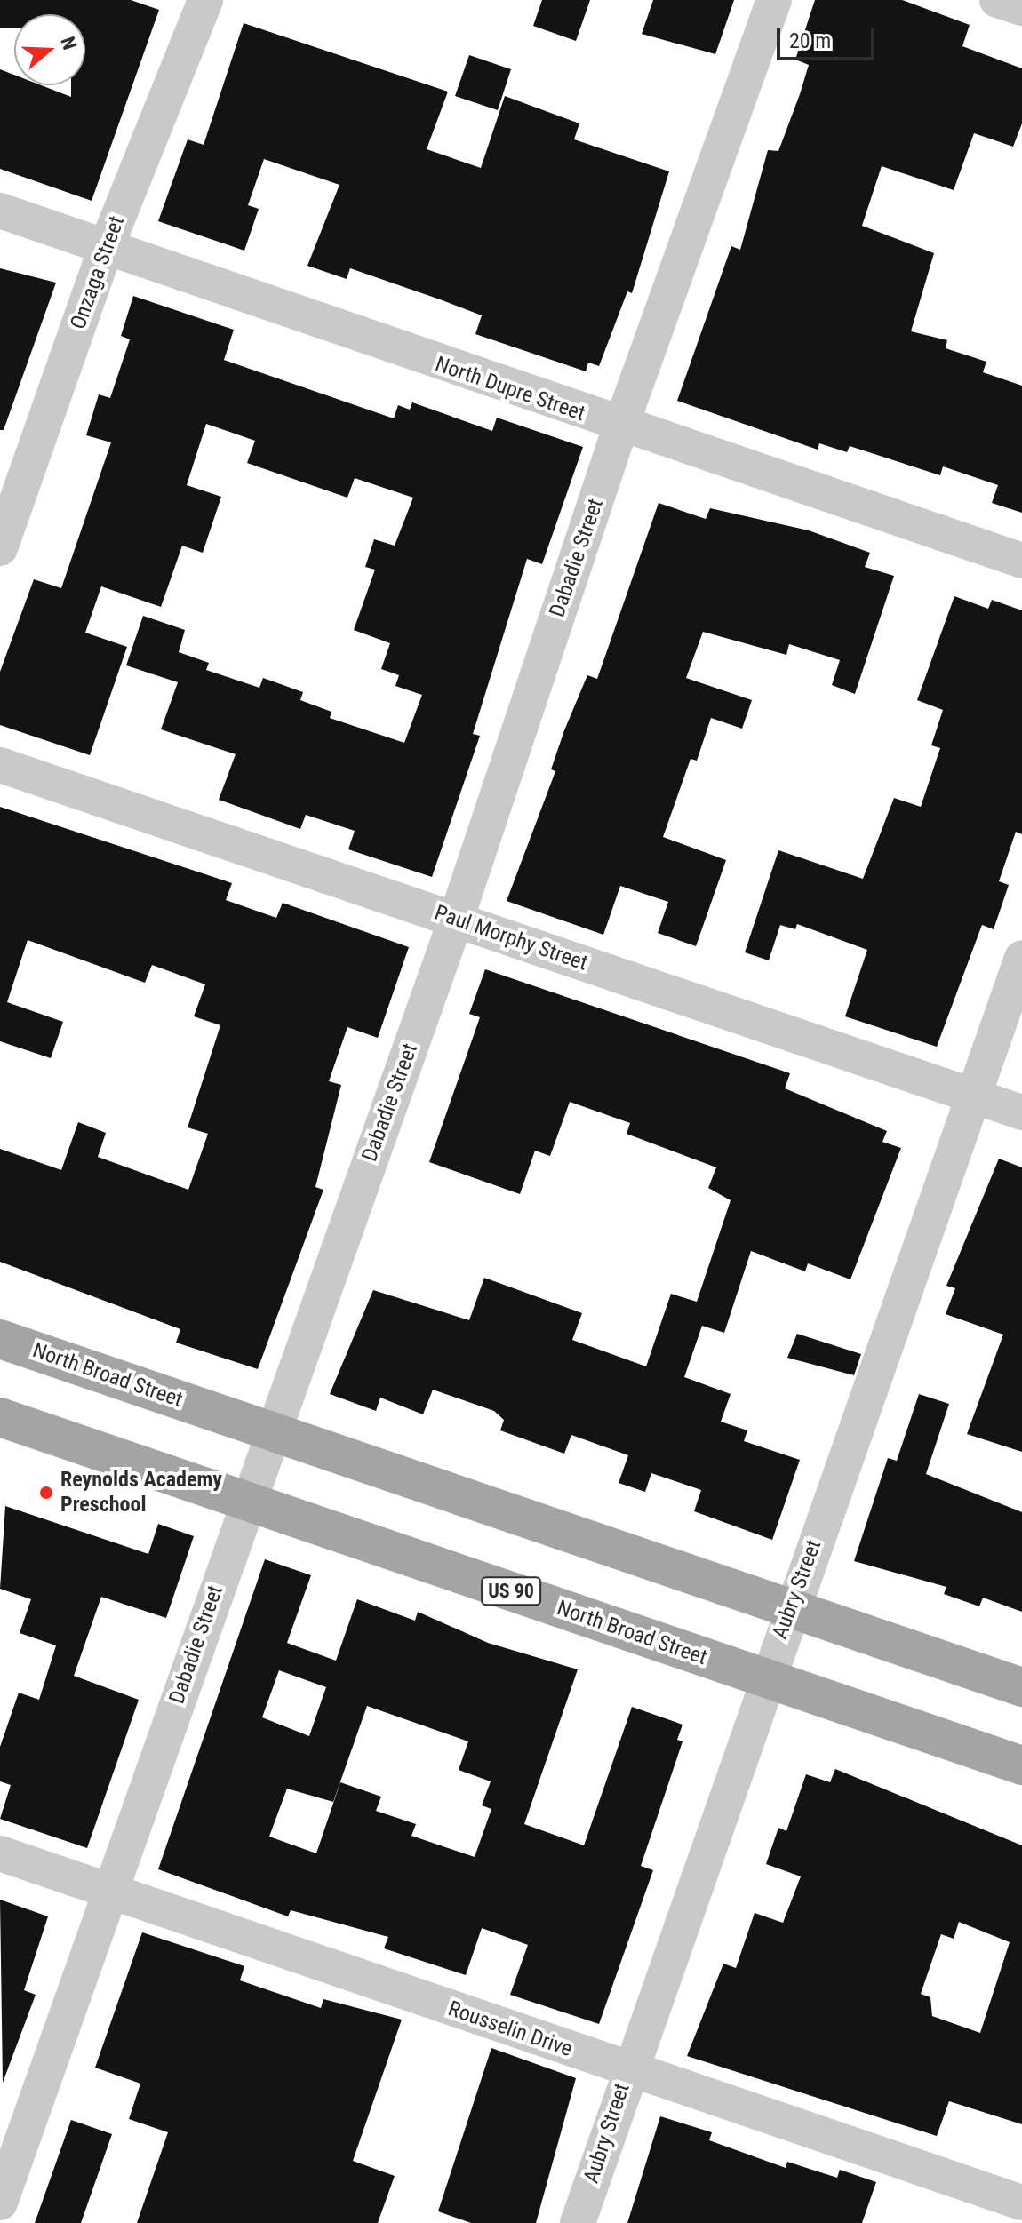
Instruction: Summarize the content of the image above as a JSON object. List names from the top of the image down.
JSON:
{
  "streets": {
    "main road": ["North Broad Street", "US 90"],
    "street": [
      "Onzaga Street",
      "North Dupre Street",
      "Dabadie Street",
      "Paul Morphy Street",
      "Aubry Street",
      "Rousselin Drive"
    ]
  },
  "crossings": [
    ["Onzaga Street", "North Dupre Street"],
    ["North Dupre Street", "Dabadie Street"],
    ["Dabadie Street", "Paul Morphy Street"],
    ["Dabadie Street", "North Broad Street"],
    ["Dabadie Street", "Rousselin Drive"],
    ["Paul Morphy Street", "Aubry Street"],
    ["North Broad Street", "Aubry Street"],
    ["Aubry Street", "Rousselin Drive"]
  ],
  "places": ["Reynolds Academy Preschool"],
  "scale_bar": "20 m",
  "north": "right"
}
